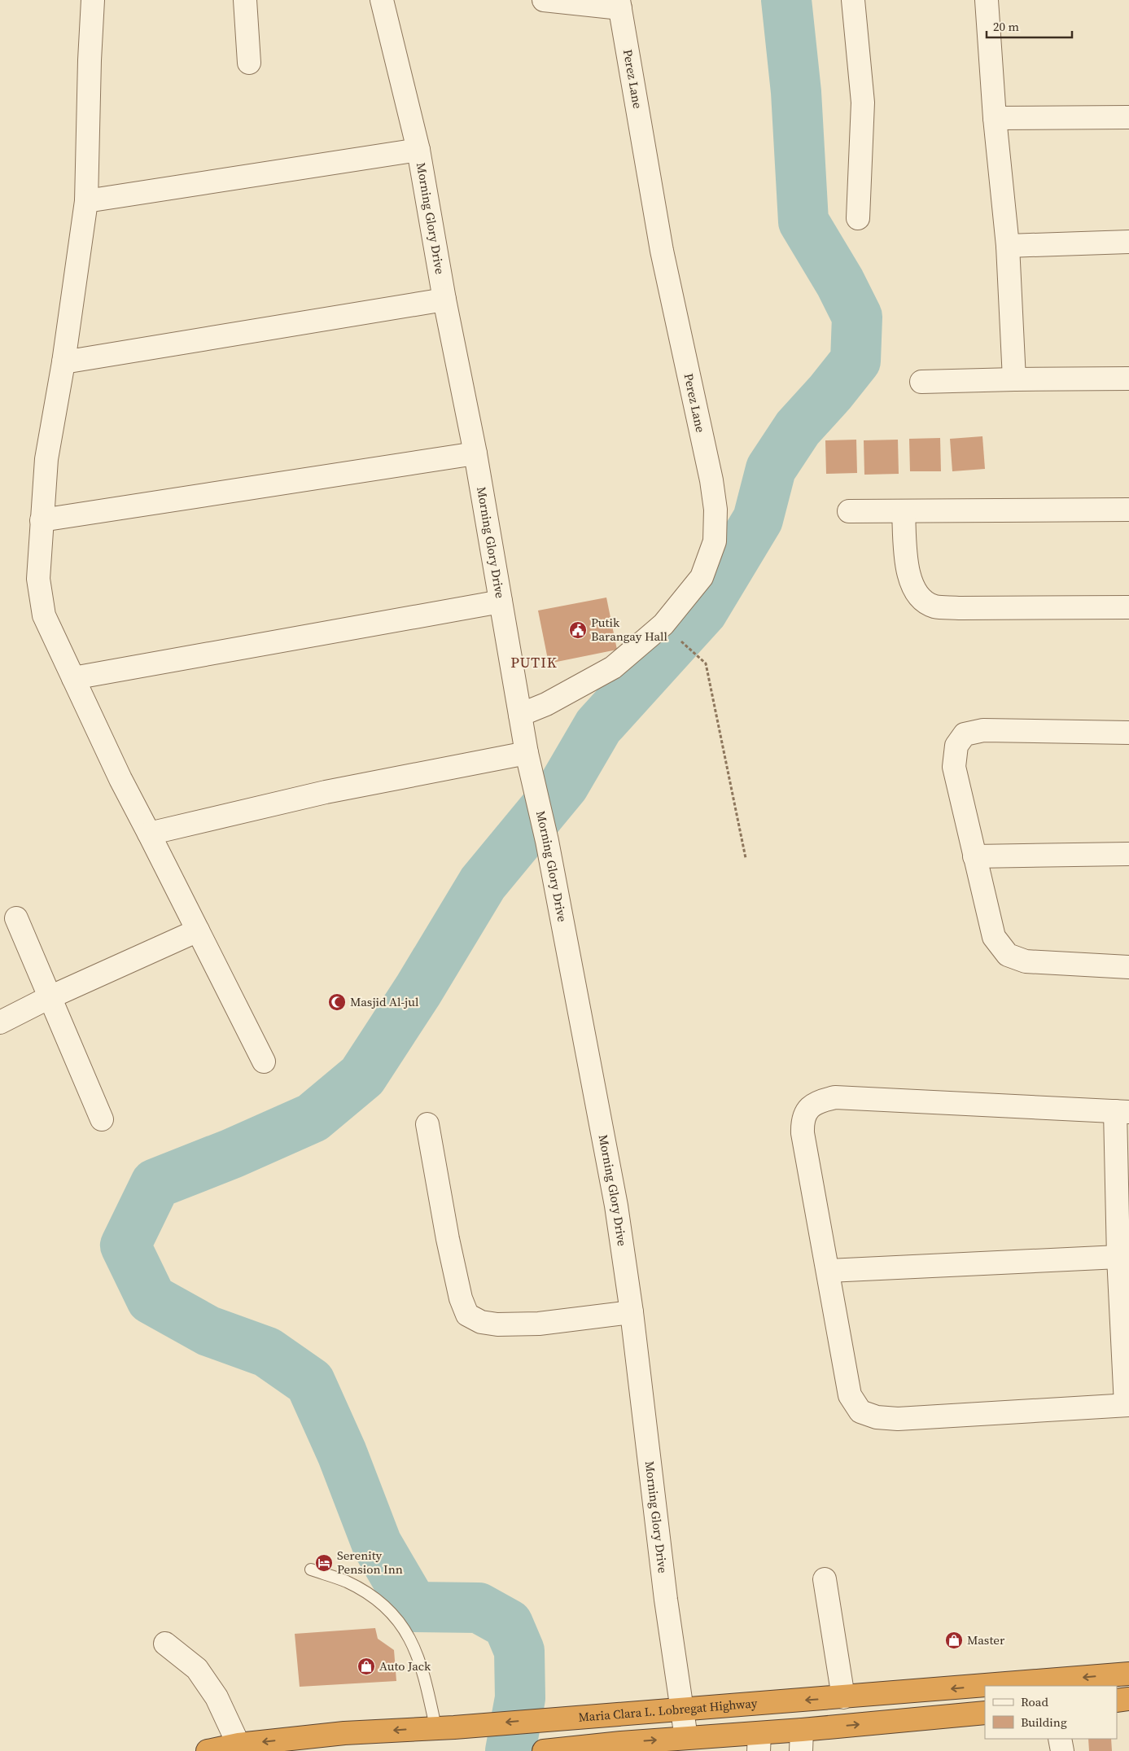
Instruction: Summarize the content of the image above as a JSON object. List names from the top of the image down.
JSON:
{
  "streets": {
    "highway": ["Maria Clara L. Lobregat Highway"],
    "street": ["Perez Lane", "Morning Glory Drive"]
  },
  "crossings": [
    ["Perez Lane", "Morning Glory Drive"],
    ["Morning Glory Drive", "Maria Clara L. Lobregat Highway"]
  ],
  "districts": ["PUTIK"],
  "places": {
    "public building": ["Putik Barangay Hall"],
    "mosque": ["Masjid Al-jul"],
    "hotel": ["Serenity Pension Inn"],
    "shop": ["Master", "Auto Jack"]
  },
  "legend": ["Road", "Building"],
  "scale_bar": "20 m"
}
